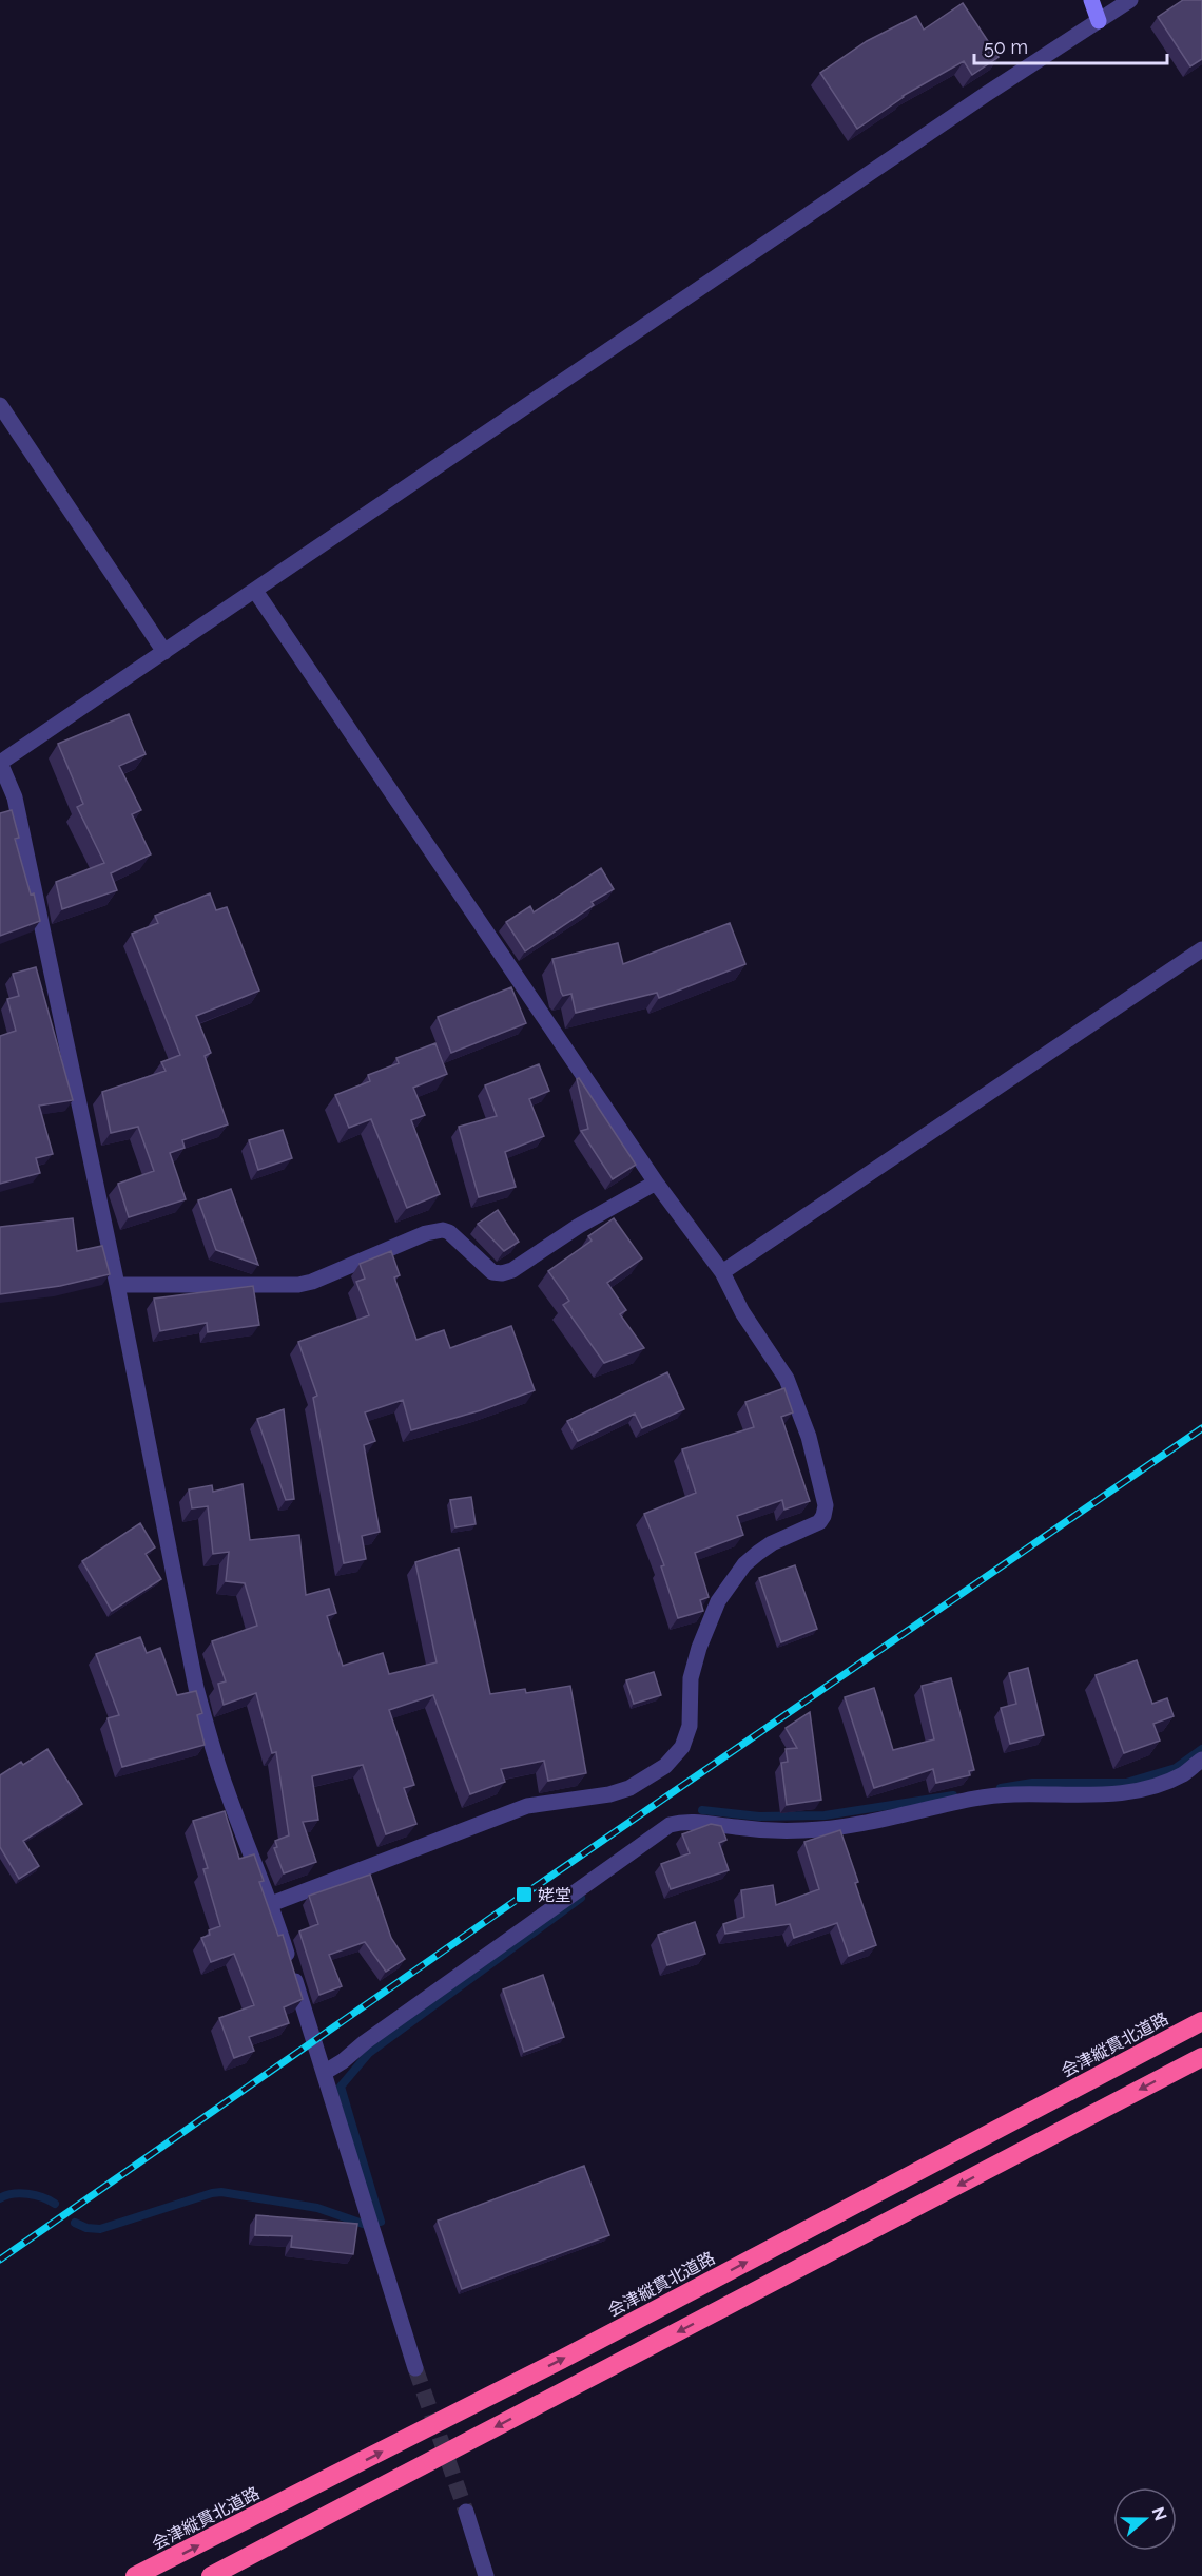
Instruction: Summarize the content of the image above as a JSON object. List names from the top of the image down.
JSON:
{
  "streets": {
    "highway": ["会津縦貫北道路"]
  },
  "places": {
    "transit": ["姥堂"]
  },
  "scale_bar": "50 m",
  "north": "right"
}
